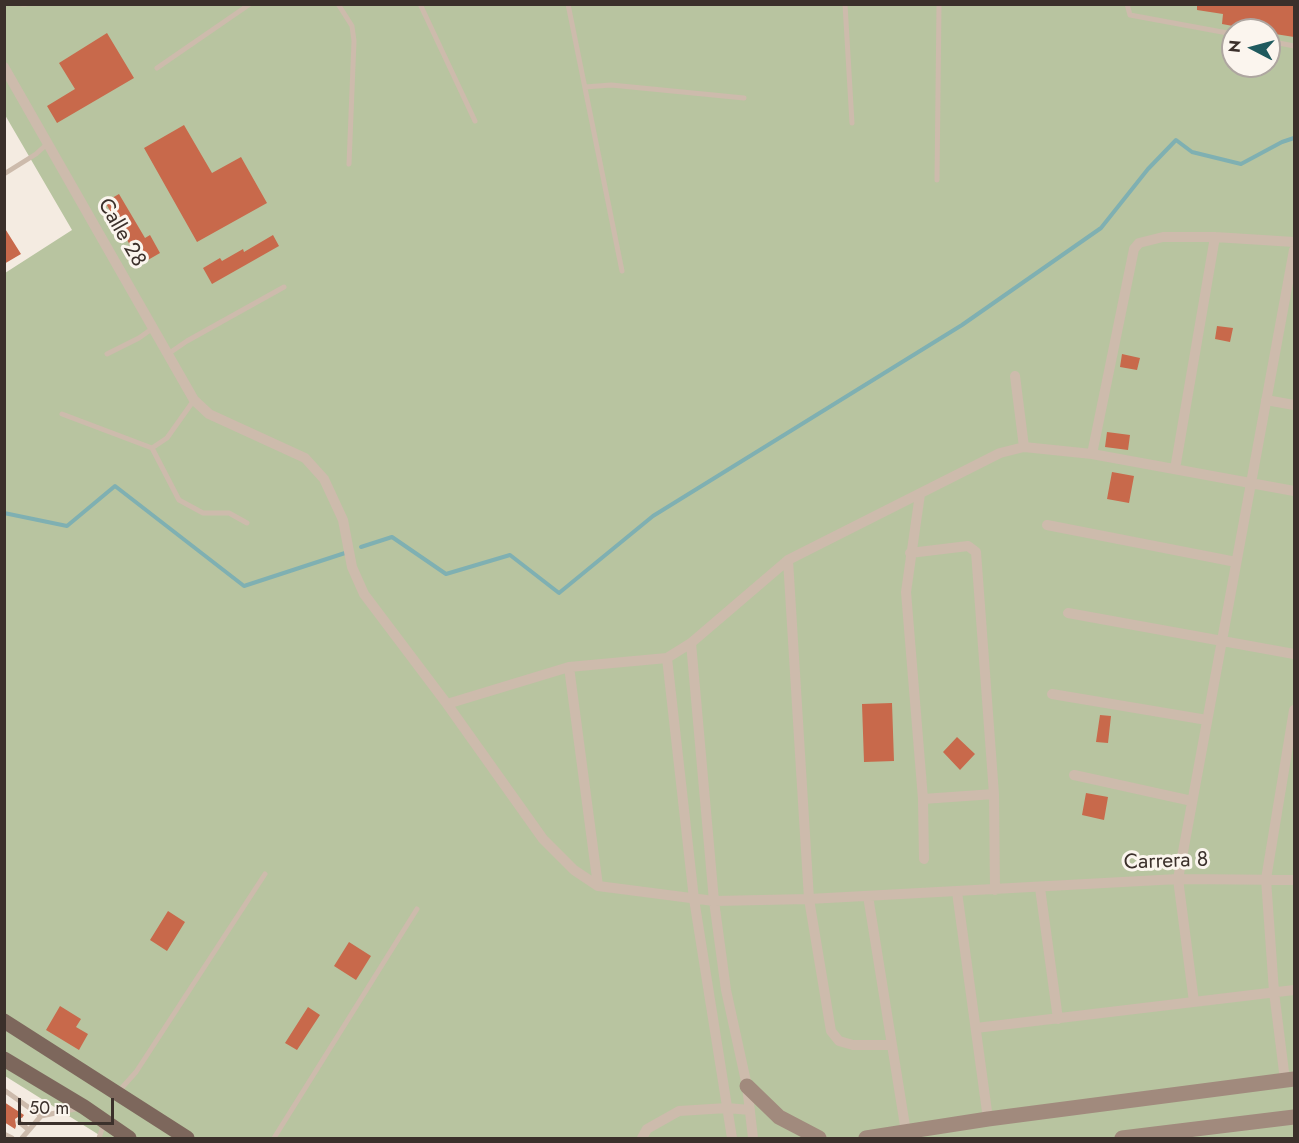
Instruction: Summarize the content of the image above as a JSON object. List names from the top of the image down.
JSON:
{
  "streets": {
    "street": ["Calle 28", "Carrera 8"]
  },
  "crossings": [
    ["Calle 28", "Carrera 8"]
  ],
  "scale_bar": "50 m",
  "north": "left"
}
